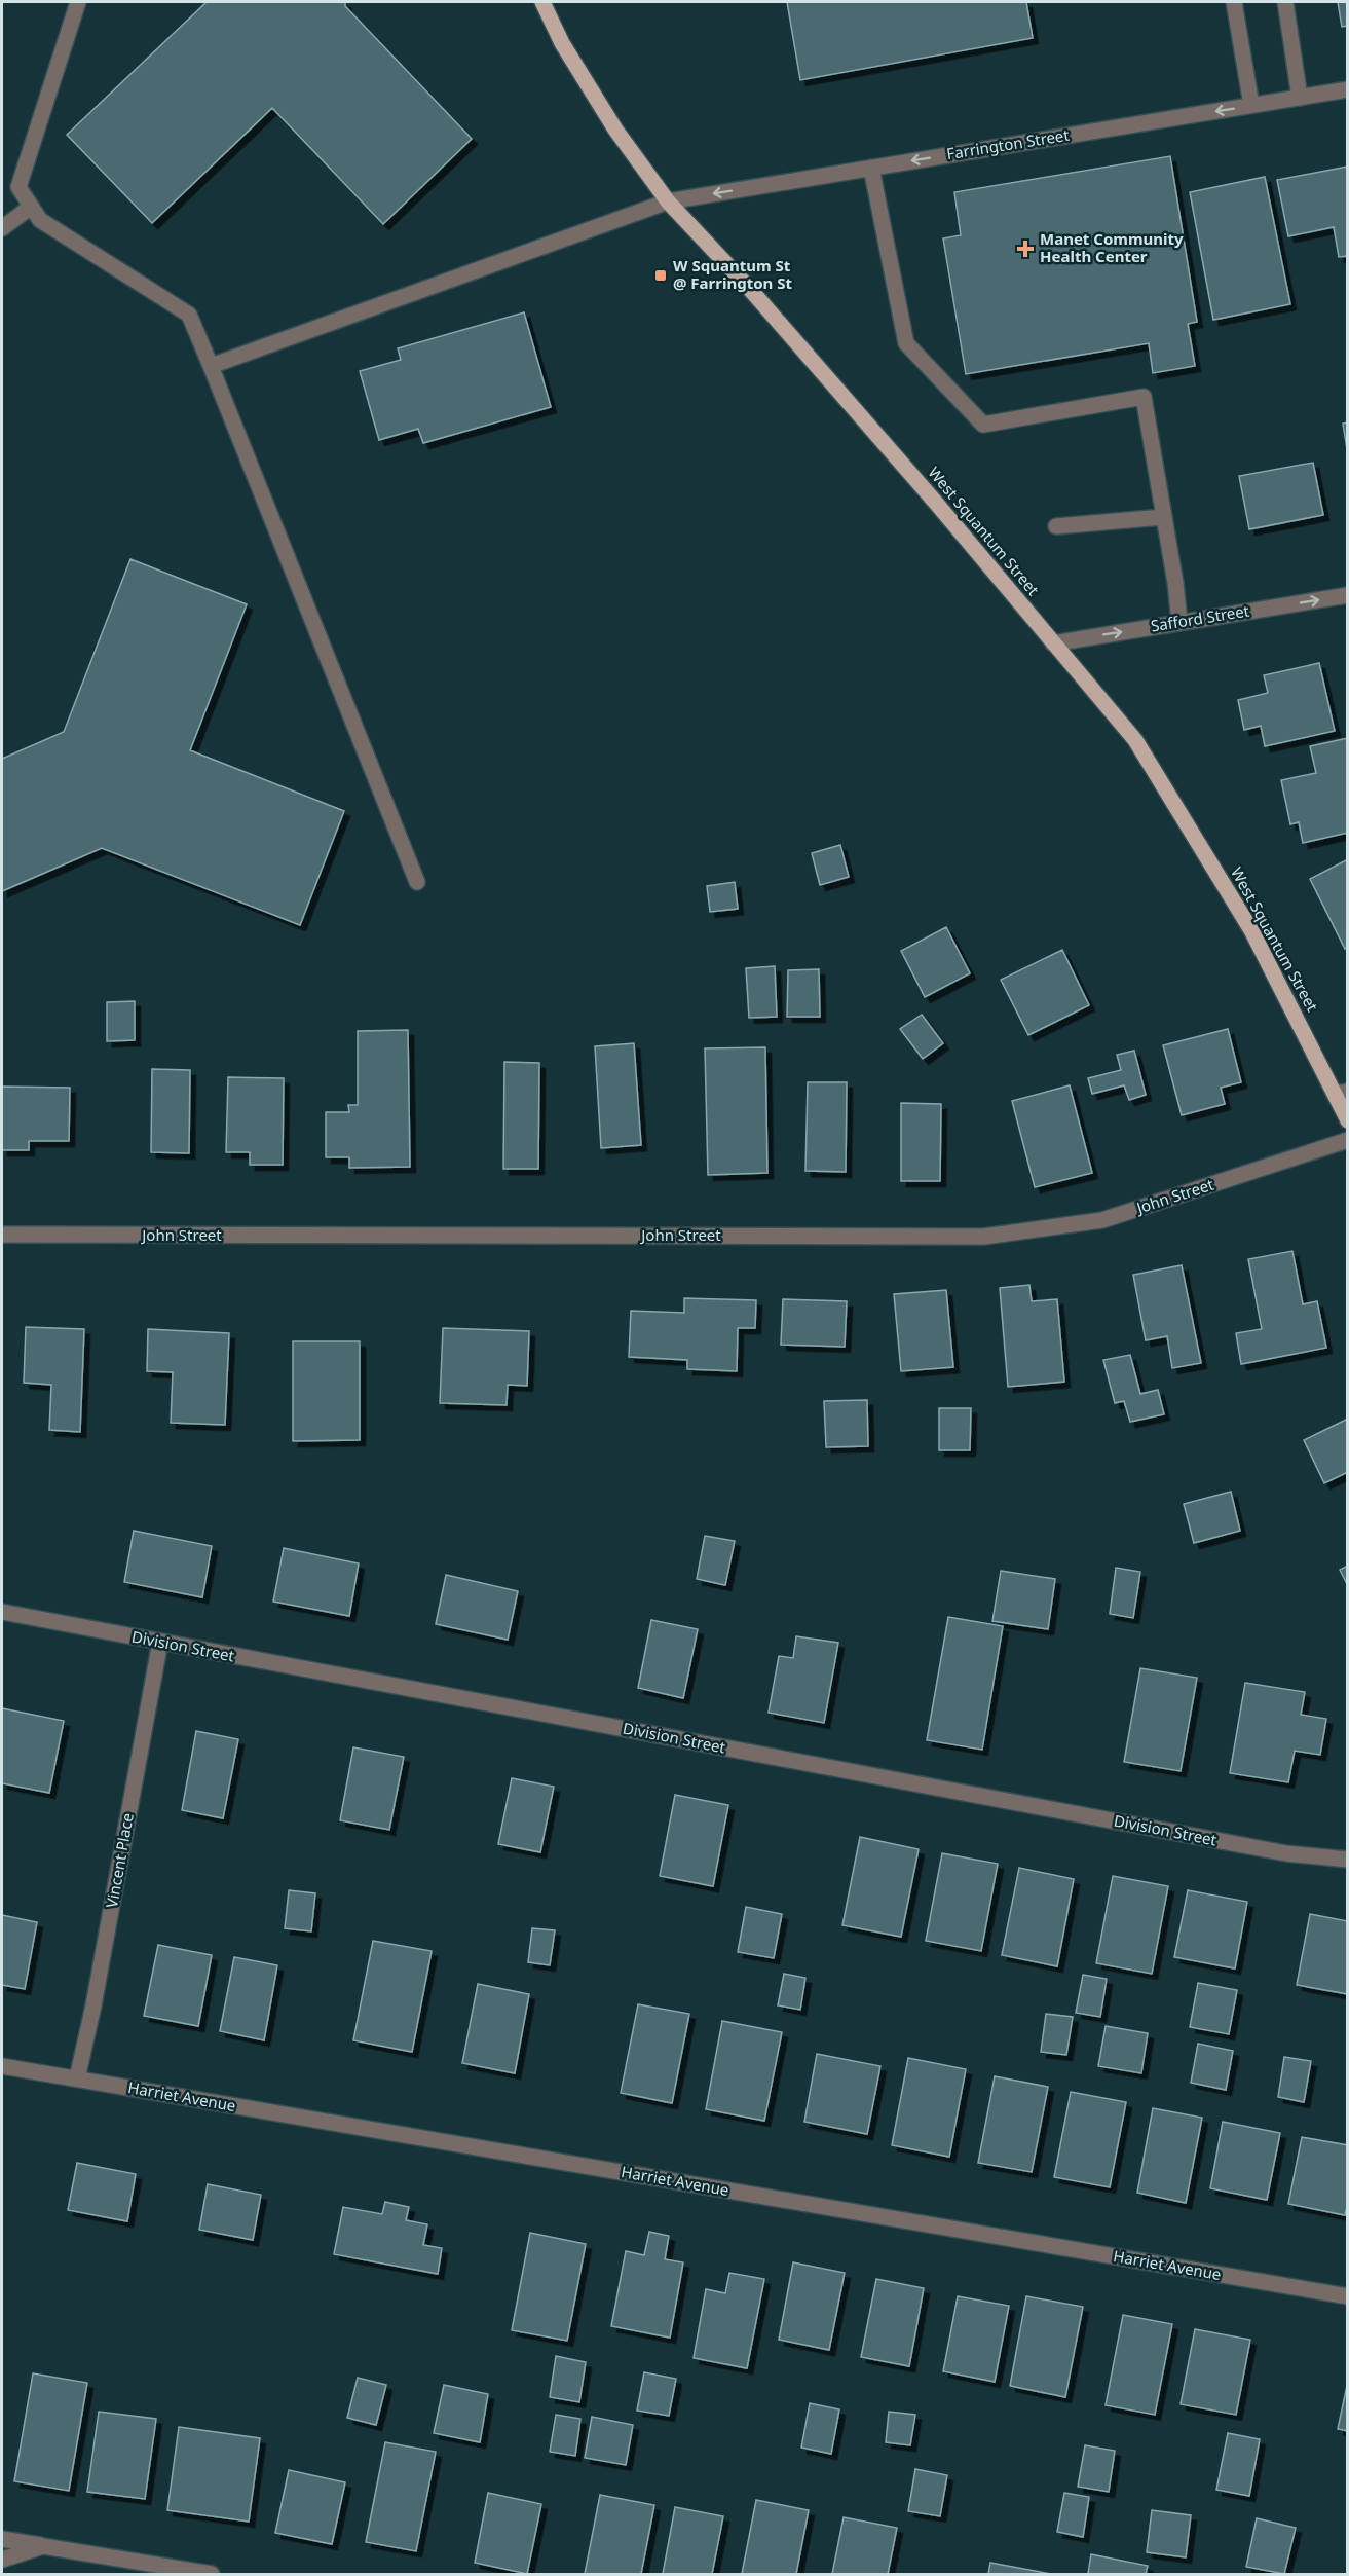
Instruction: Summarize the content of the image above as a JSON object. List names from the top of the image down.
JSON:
{
  "streets": {
    "main road": ["West Squantum Street"],
    "street": [
      "Farrington Street",
      "Safford Street",
      "John Street",
      "Division Street",
      "Vincent Place",
      "Harriet Avenue"
    ]
  },
  "crossings": [
    ["Farrington Street", "West Squantum Street"],
    ["West Squantum Street", "Safford Street"],
    ["Division Street", "Vincent Place"],
    ["Vincent Place", "Harriet Avenue"]
  ],
  "one_way": ["Farrington Street"],
  "places": {
    "health": ["Manet Community Health Center"],
    "transit": ["W Squantum St @ Farrington St"]
  }
}
